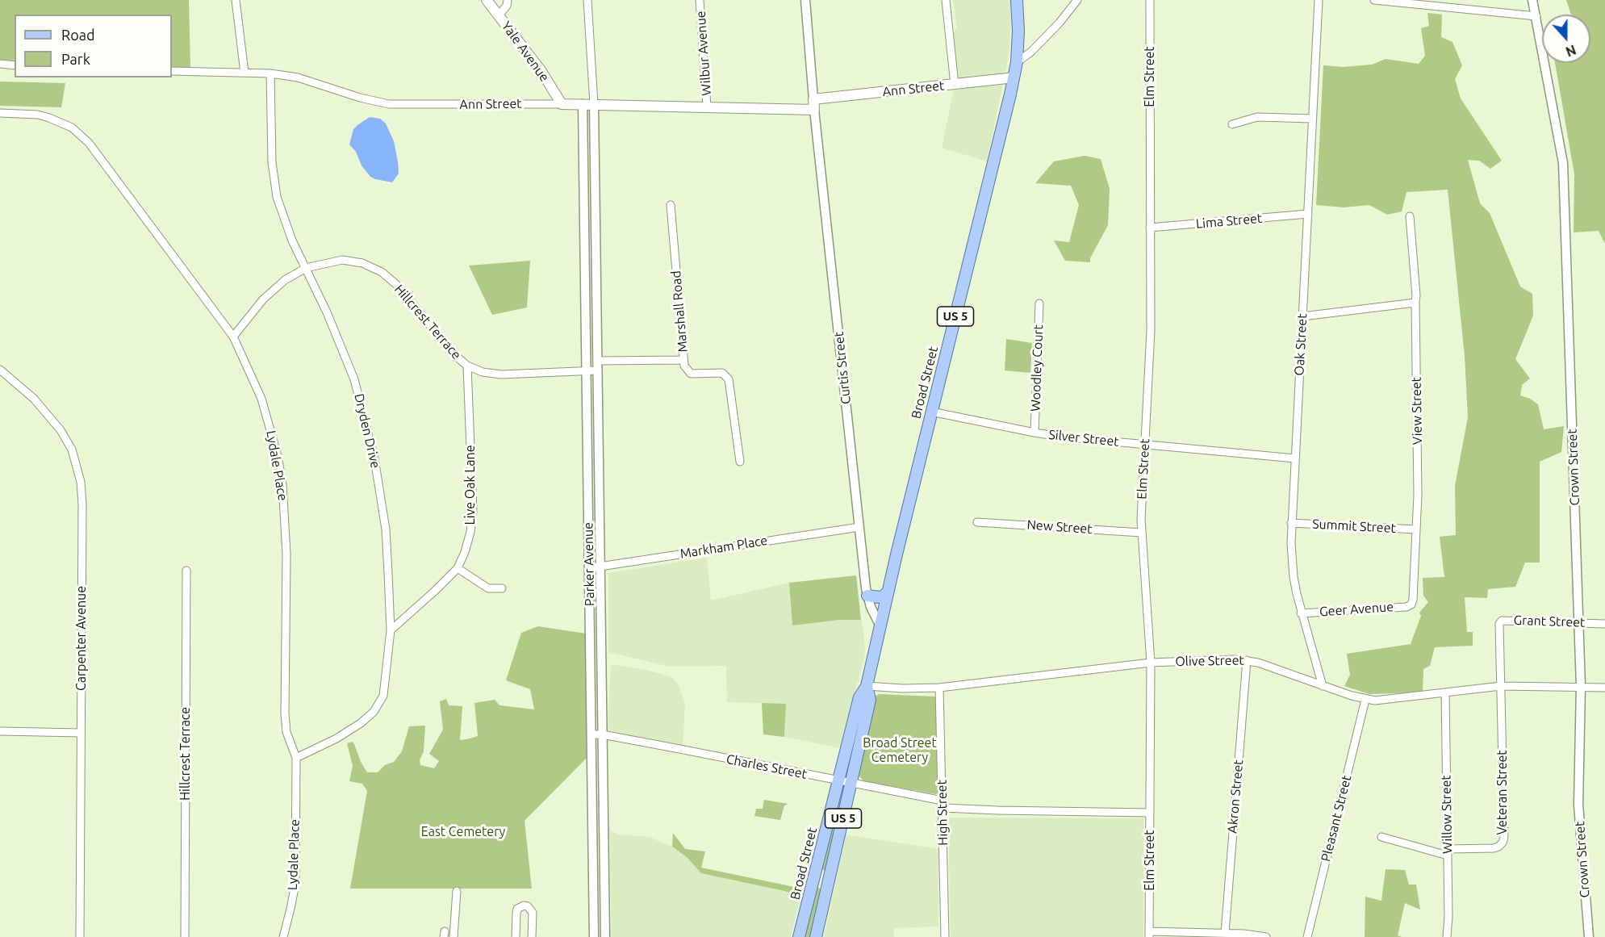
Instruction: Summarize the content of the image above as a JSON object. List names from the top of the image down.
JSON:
{
  "streets": {
    "main road": [
      "Yale Avenue",
      "Ann Street",
      "US 5",
      "Broad Street"
    ],
    "street": [
      "Wilbur Avenue",
      "Elm Street",
      "Lima Street",
      "Marshall Road",
      "Hillcrest Terrace",
      "Oak Street",
      "Curtis Street",
      "Woodley Court",
      "View Street",
      "Dryden Drive",
      "Silver Street",
      "Lydale Place",
      "Crown Street",
      "Live Oak Lane",
      "Summit Street",
      "New Street",
      "Markham Place",
      "Parker Avenue",
      "Geer Avenue",
      "Grant Street",
      "Carpenter Avenue",
      "Olive Street",
      "Charles Street",
      "Veteran Street",
      "Akron Street",
      "High Street",
      "Willow Street",
      "Pleasant Street"
    ]
  },
  "crossings": [
    ["Yale Avenue", "Ann Street"],
    ["Wilbur Avenue", "Ann Street"],
    ["Elm Street", "Lima Street"],
    ["Elm Street", "Silver Street"],
    ["Elm Street", "New Street"],
    ["Elm Street", "Olive Street"],
    ["Elm Street", "Charles Street"],
    ["Ann Street", "Curtis Street"],
    ["Ann Street", "Broad Street"],
    ["Ann Street", "Dryden Drive"],
    ["Ann Street", "Parker Avenue"],
    ["Lima Street", "Oak Street"],
    ["Marshall Road", "Hillcrest Terrace"],
    ["Marshall Road", "Parker Avenue"],
    ["Hillcrest Terrace", "Dryden Drive"],
    ["Hillcrest Terrace", "Lydale Place"],
    ["Hillcrest Terrace", "Live Oak Lane"],
    ["Hillcrest Terrace", "Parker Avenue"],
    ["Oak Street", "Silver Street"],
    ["Oak Street", "Summit Street"],
    ["Oak Street", "Geer Avenue"],
    ["Oak Street", "Olive Street"],
    ["Curtis Street", "Broad Street"],
    ["Curtis Street", "Markham Place"],
    ["Woodley Court", "Silver Street"],
    ["Broad Street", "Silver Street"],
    ["Broad Street", "Olive Street"],
    ["Broad Street", "Charles Street"],
    ["View Street", "Summit Street"],
    ["View Street", "Geer Avenue"],
    ["Dryden Drive", "Lydale Place"],
    ["Dryden Drive", "Live Oak Lane"],
    ["Crown Street", "Grant Street"],
    ["Crown Street", "Olive Street"],
    ["Markham Place", "Parker Avenue"],
    ["Parker Avenue", "Charles Street"],
    ["Grant Street", "Olive Street"],
    ["Grant Street", "Veteran Street"],
    ["Olive Street", "Veteran Street"],
    ["Olive Street", "Akron Street"],
    ["Olive Street", "High Street"],
    ["Olive Street", "Willow Street"],
    ["Olive Street", "Pleasant Street"],
    ["Charles Street", "High Street"],
    ["Veteran Street", "Willow Street"]
  ],
  "parks": ["Broad Street Cemetery", "East Cemetery"],
  "legend": ["Road", "Park"],
  "north": "bottom"
}
